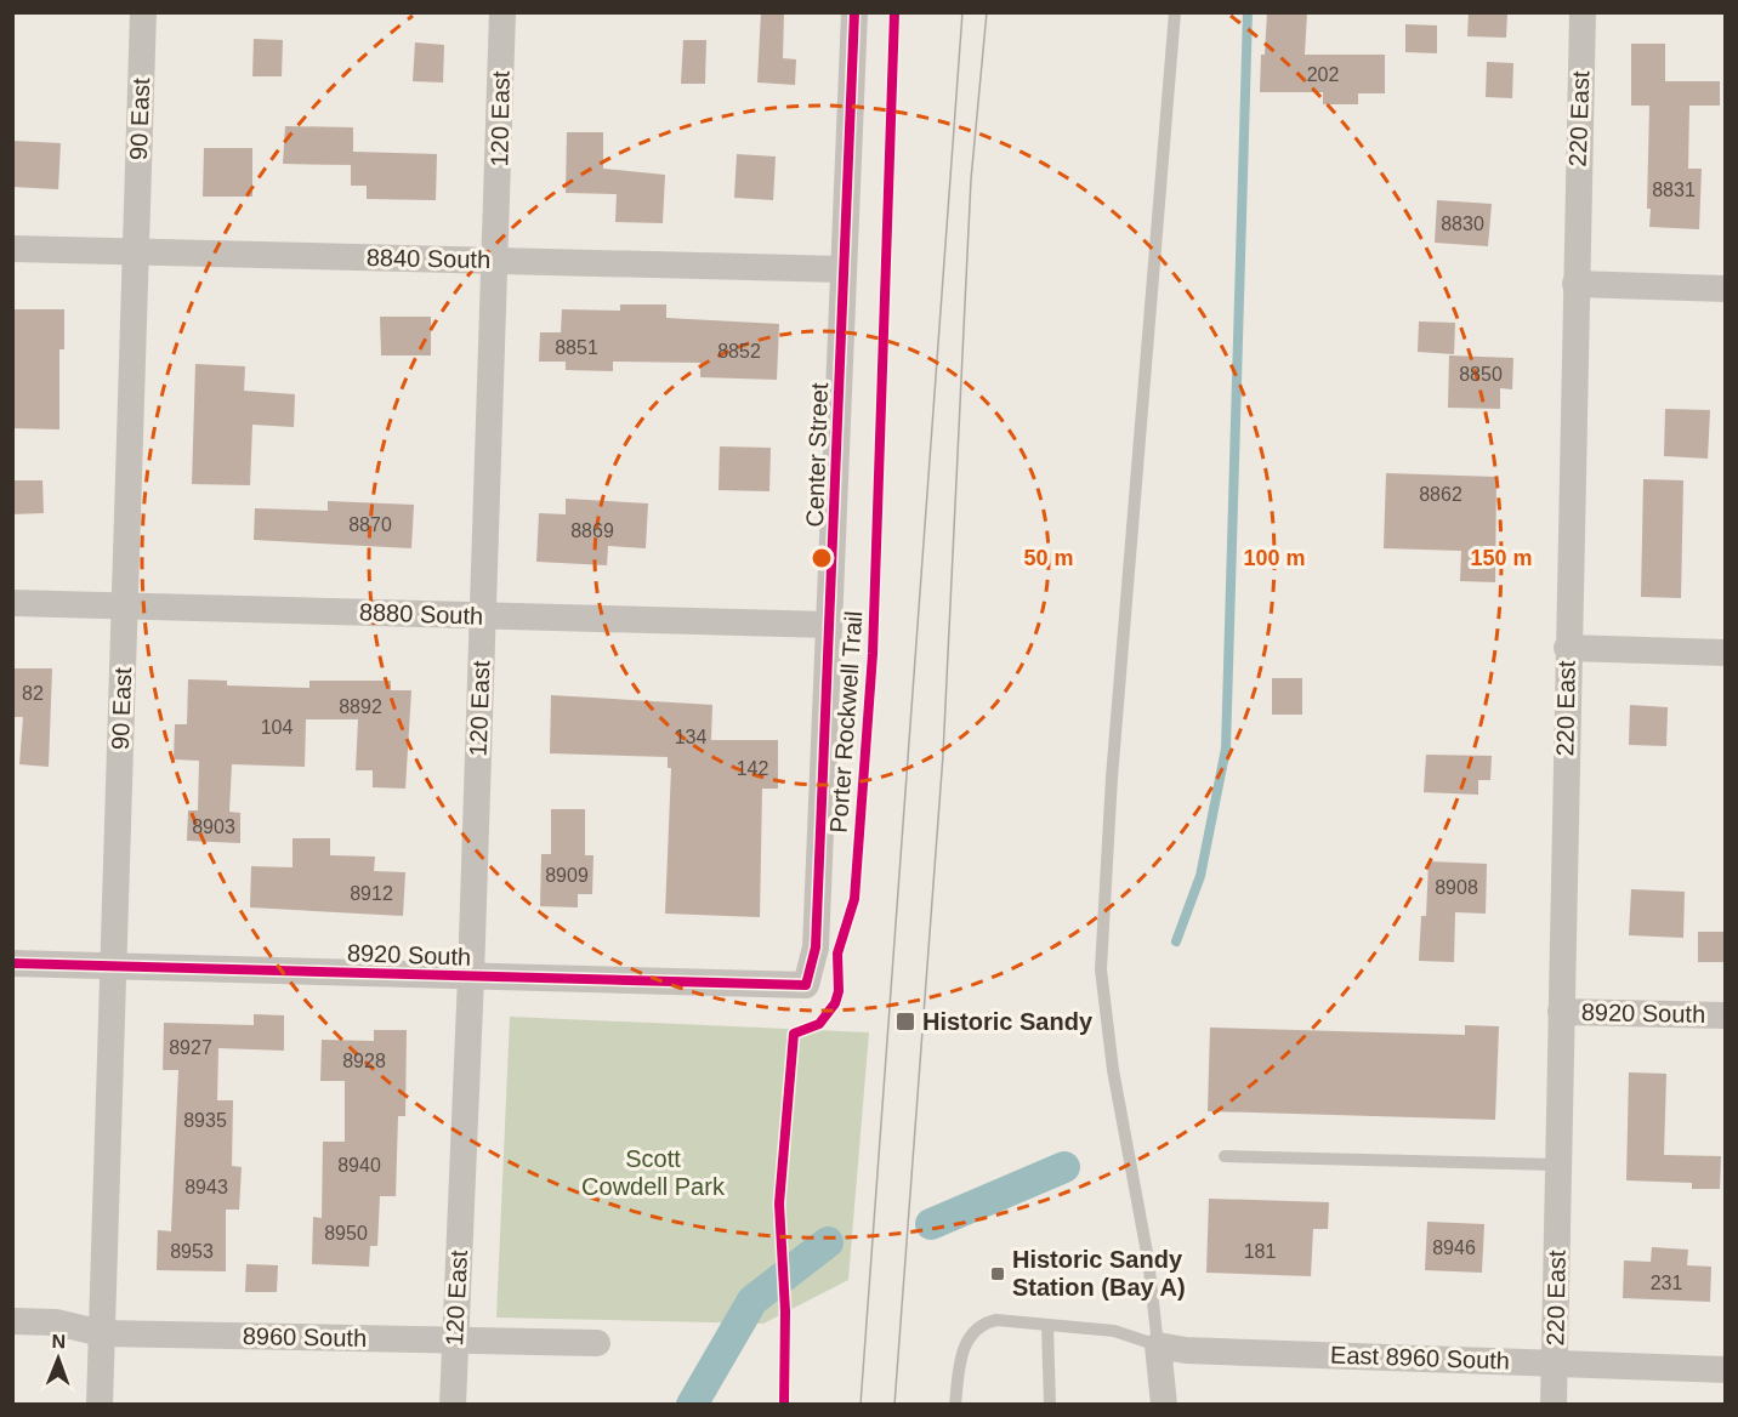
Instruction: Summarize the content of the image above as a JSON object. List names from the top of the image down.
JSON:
{
  "streets": {
    "street": [
      "90 East",
      "120 East",
      "220 East",
      "8840 South",
      "Center Street",
      "8880 South",
      "8920 South",
      "8960 South",
      "East 8960 South"
    ],
    "cycle path": ["Porter Rockwell Trail"]
  },
  "crossings": [
    ["90 East", "8840 South"],
    ["90 East", "8880 South"],
    ["90 East", "8920 South"],
    ["90 East", "8960 South"],
    ["120 East", "8840 South"],
    ["120 East", "8880 South"],
    ["120 East", "8920 South"],
    ["120 East", "8960 South"],
    ["220 East", "8920 South"],
    ["220 East", "East 8960 South"],
    ["8840 South", "Center Street"],
    ["Center Street", "8880 South"],
    ["Center Street", "8920 South"]
  ],
  "parks": ["Scott Cowdell Park"],
  "places": {
    "transit": ["Historic Sandy", "Historic Sandy Station (Bay A)"]
  },
  "house_numbers": [
    "202",
    "8831",
    "8830",
    "8851",
    "8852",
    "8850",
    "8862",
    "8870",
    "8869",
    "82",
    "8892",
    "104",
    "134",
    "142",
    "8903",
    "8909",
    "8908",
    "8912",
    "8927",
    "8928",
    "8935",
    "8940",
    "8943",
    "8950",
    "8946",
    "8953",
    "181",
    "231"
  ],
  "north": "top",
  "rings": ["50 m", "100 m", "150 m"]
}
